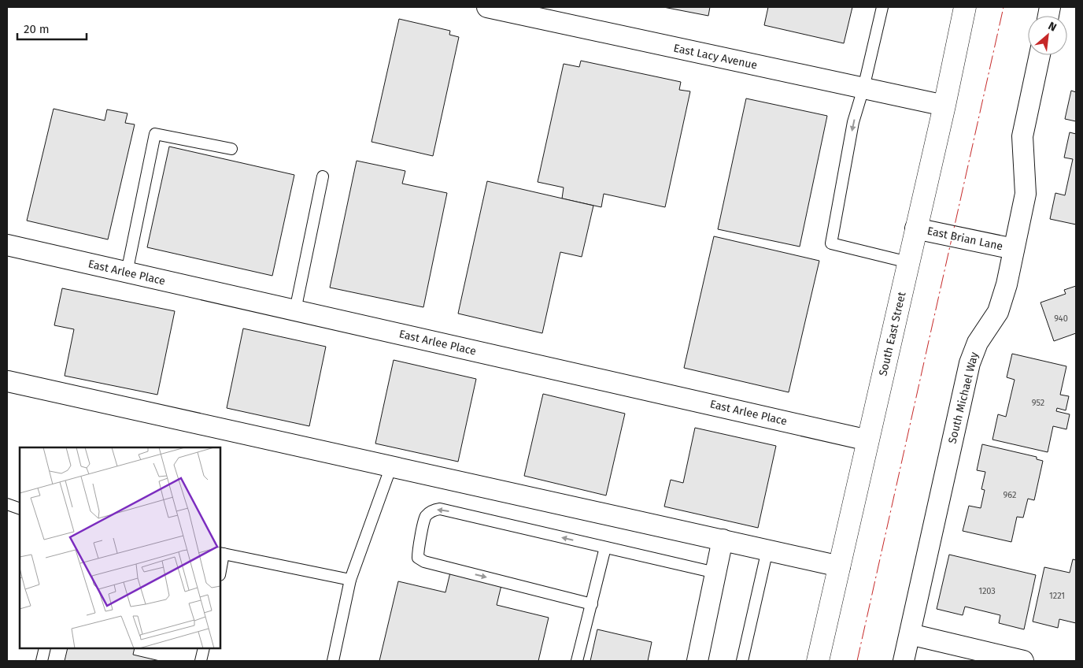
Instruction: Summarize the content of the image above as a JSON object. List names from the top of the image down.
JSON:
{
  "streets": {
    "street": [
      "East Lacy Avenue",
      "East Brian Lane",
      "East Arlee Place",
      "South East Street",
      "South Michael Way"
    ]
  },
  "crossings": [
    ["East Lacy Avenue", "South East Street"],
    ["East Brian Lane", "South East Street"],
    ["East Brian Lane", "South Michael Way"],
    ["East Arlee Place", "South East Street"]
  ],
  "house_numbers": [
    "940",
    "952",
    "962",
    "1203",
    "1221"
  ],
  "scale_bar": "20 m",
  "north": "top right"
}
